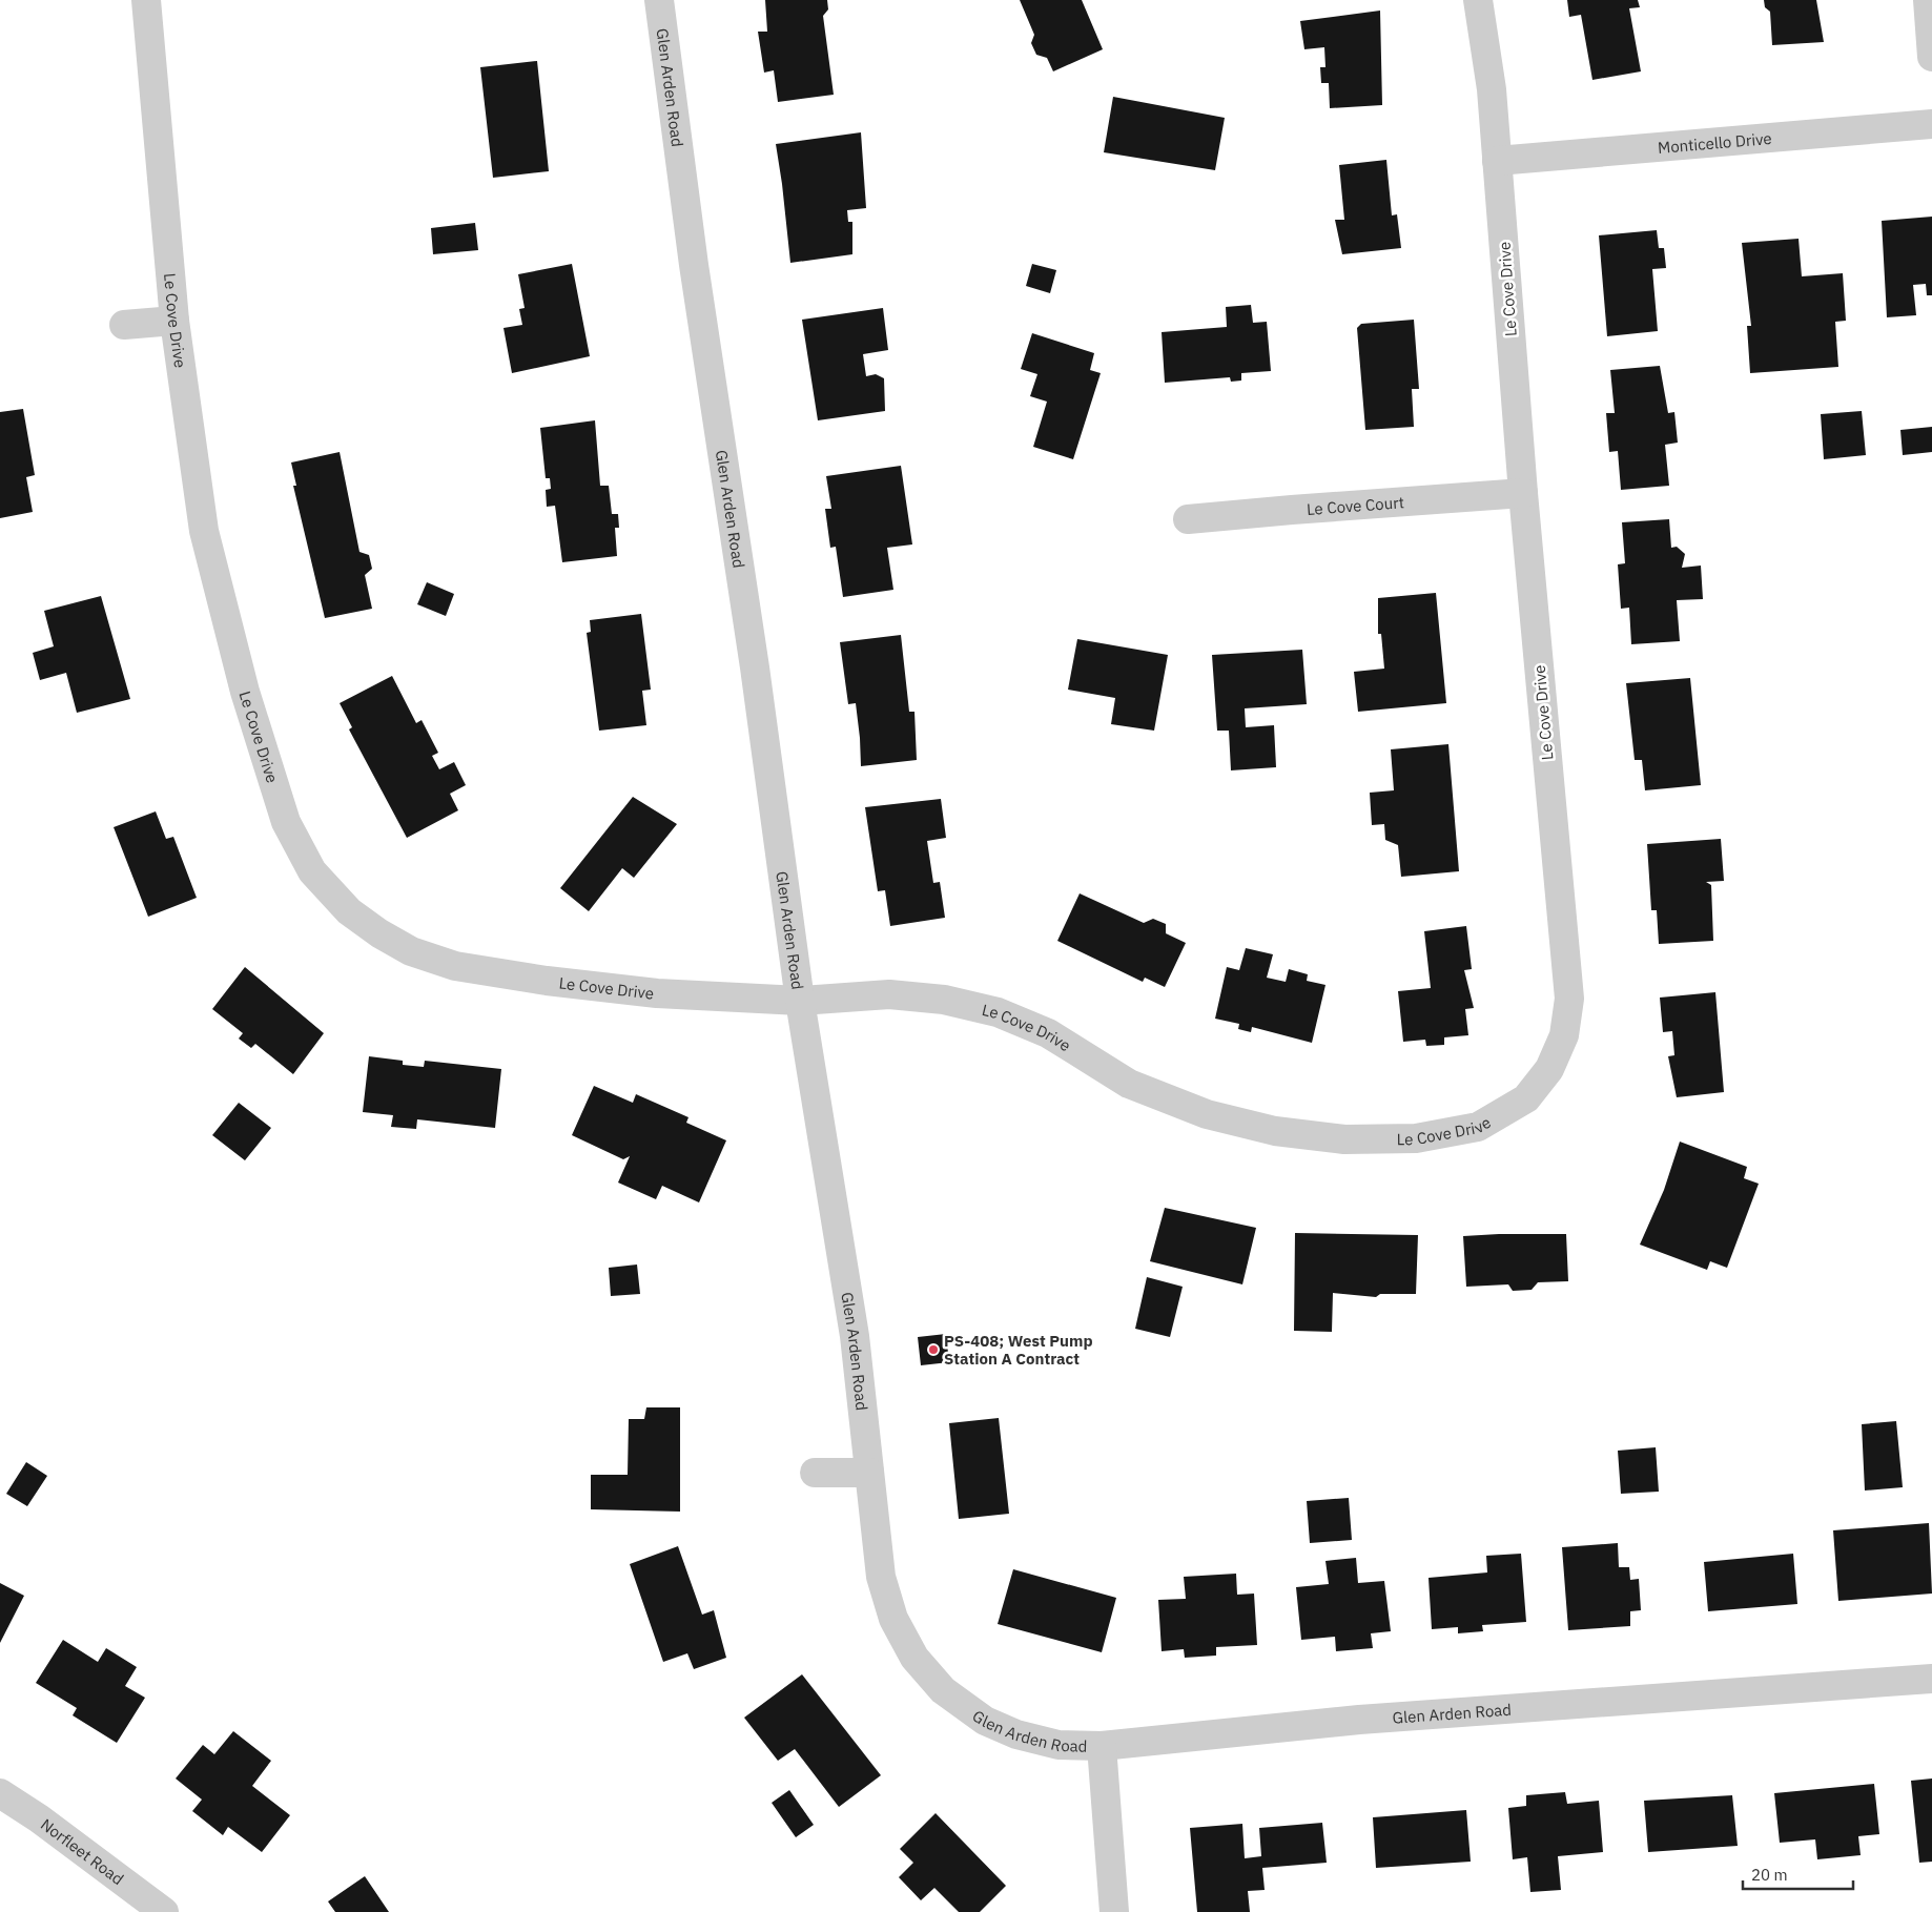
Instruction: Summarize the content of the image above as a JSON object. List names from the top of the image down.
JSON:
{
  "streets": {
    "street": [
      "Glen Arden Road",
      "Monticello Drive",
      "Le Cove Drive",
      "Le Cove Court",
      "Norfleet Road"
    ]
  },
  "crossings": [
    ["Glen Arden Road", "Le Cove Drive"],
    ["Monticello Drive", "Le Cove Drive"],
    ["Le Cove Drive", "Le Cove Court"]
  ],
  "places": ["PS-408; West Pump Station A Contract"],
  "scale_bar": "20 m"
}
